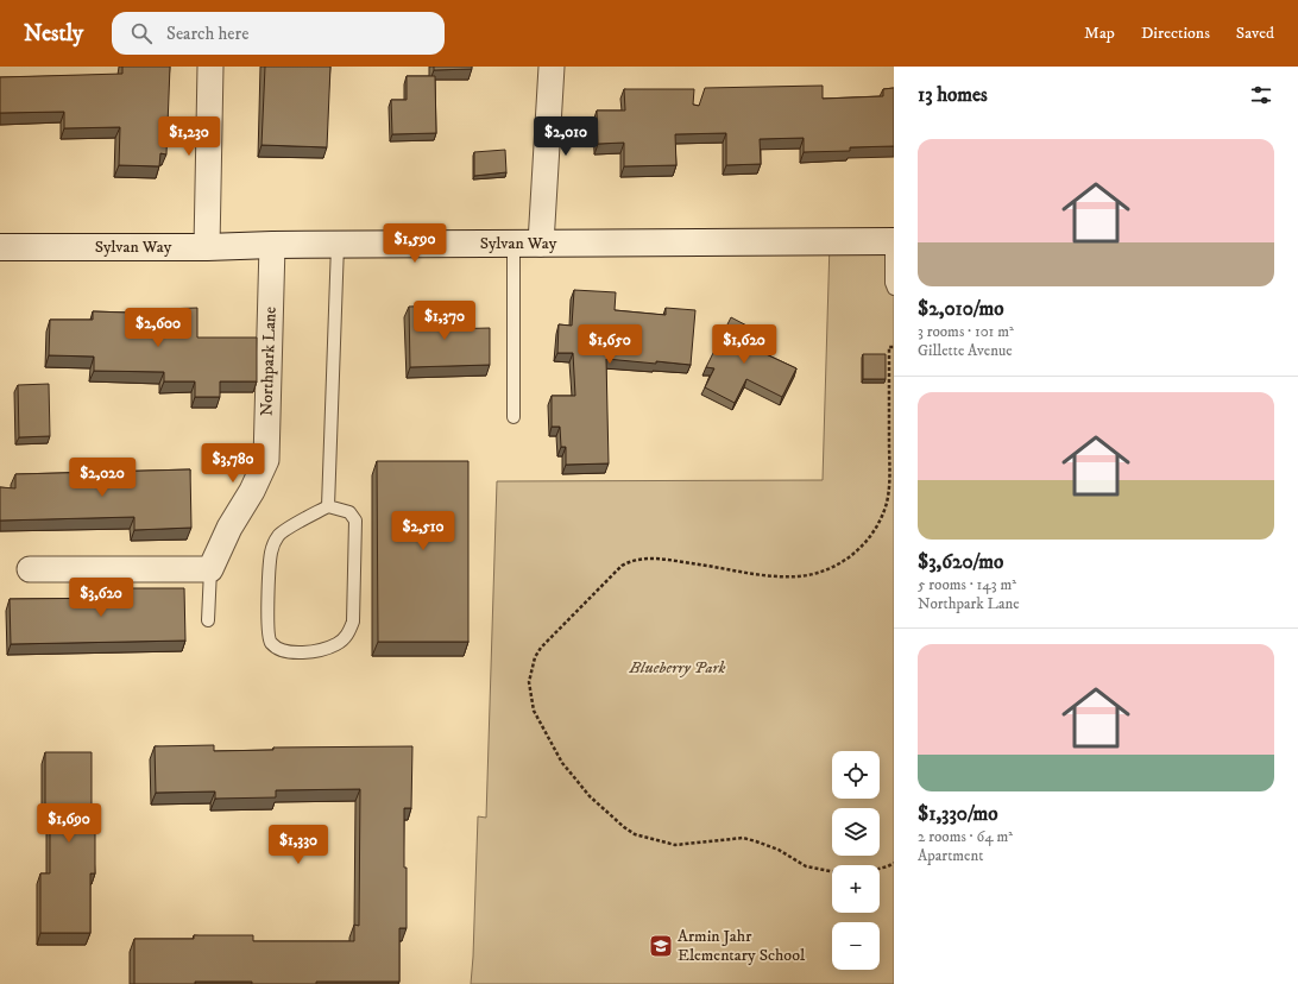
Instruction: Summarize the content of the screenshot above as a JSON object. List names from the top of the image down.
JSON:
{
  "streets": {
    "main road": ["Sylvan Way"],
    "street": ["Northpark Lane"]
  },
  "crossings": [
    ["Sylvan Way", "Northpark Lane"]
  ],
  "parks": ["Blueberry Park"],
  "places": {
    "school or university": ["Armin Jahr Elementary School"]
  },
  "page": {
    "header": "Nestly",
    "search": "Search here",
    "nav": ["Map", "Directions", "Saved"],
    "heading": "13 homes",
    "price": [
      "$1,230",
      "$2,010",
      "$1,590",
      "$1,370",
      "$2,600",
      "$1,650",
      "$1,620",
      "$3,780",
      "$2,020",
      "$2,510",
      "$3,620",
      "$1,690",
      "$1,330"
    ],
    "list": [
      {
        "name": "$2,010/mo",
        "note": "3 rooms · 101 m² · Gillette Avenue"
      },
      {
        "name": "$3,620/mo",
        "note": "5 rooms · 143 m² · Northpark Lane"
      },
      {
        "name": "$1,330/mo",
        "note": "2 rooms · 64 m² · Apartment"
      }
    ],
    "map_buttons": ["+", "−"]
  }
}
